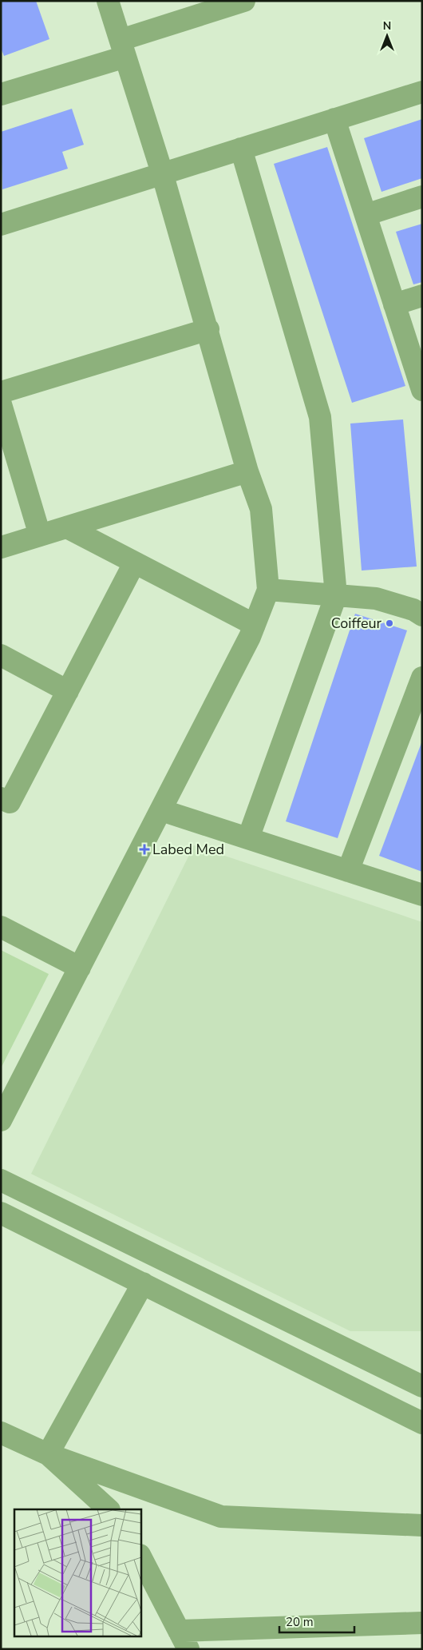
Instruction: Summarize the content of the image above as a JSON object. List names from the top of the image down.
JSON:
{
  "places": {
    "other": ["Coiffeur"],
    "health": ["Labed Med"]
  },
  "scale_bar": "20 m",
  "north": "top"
}
